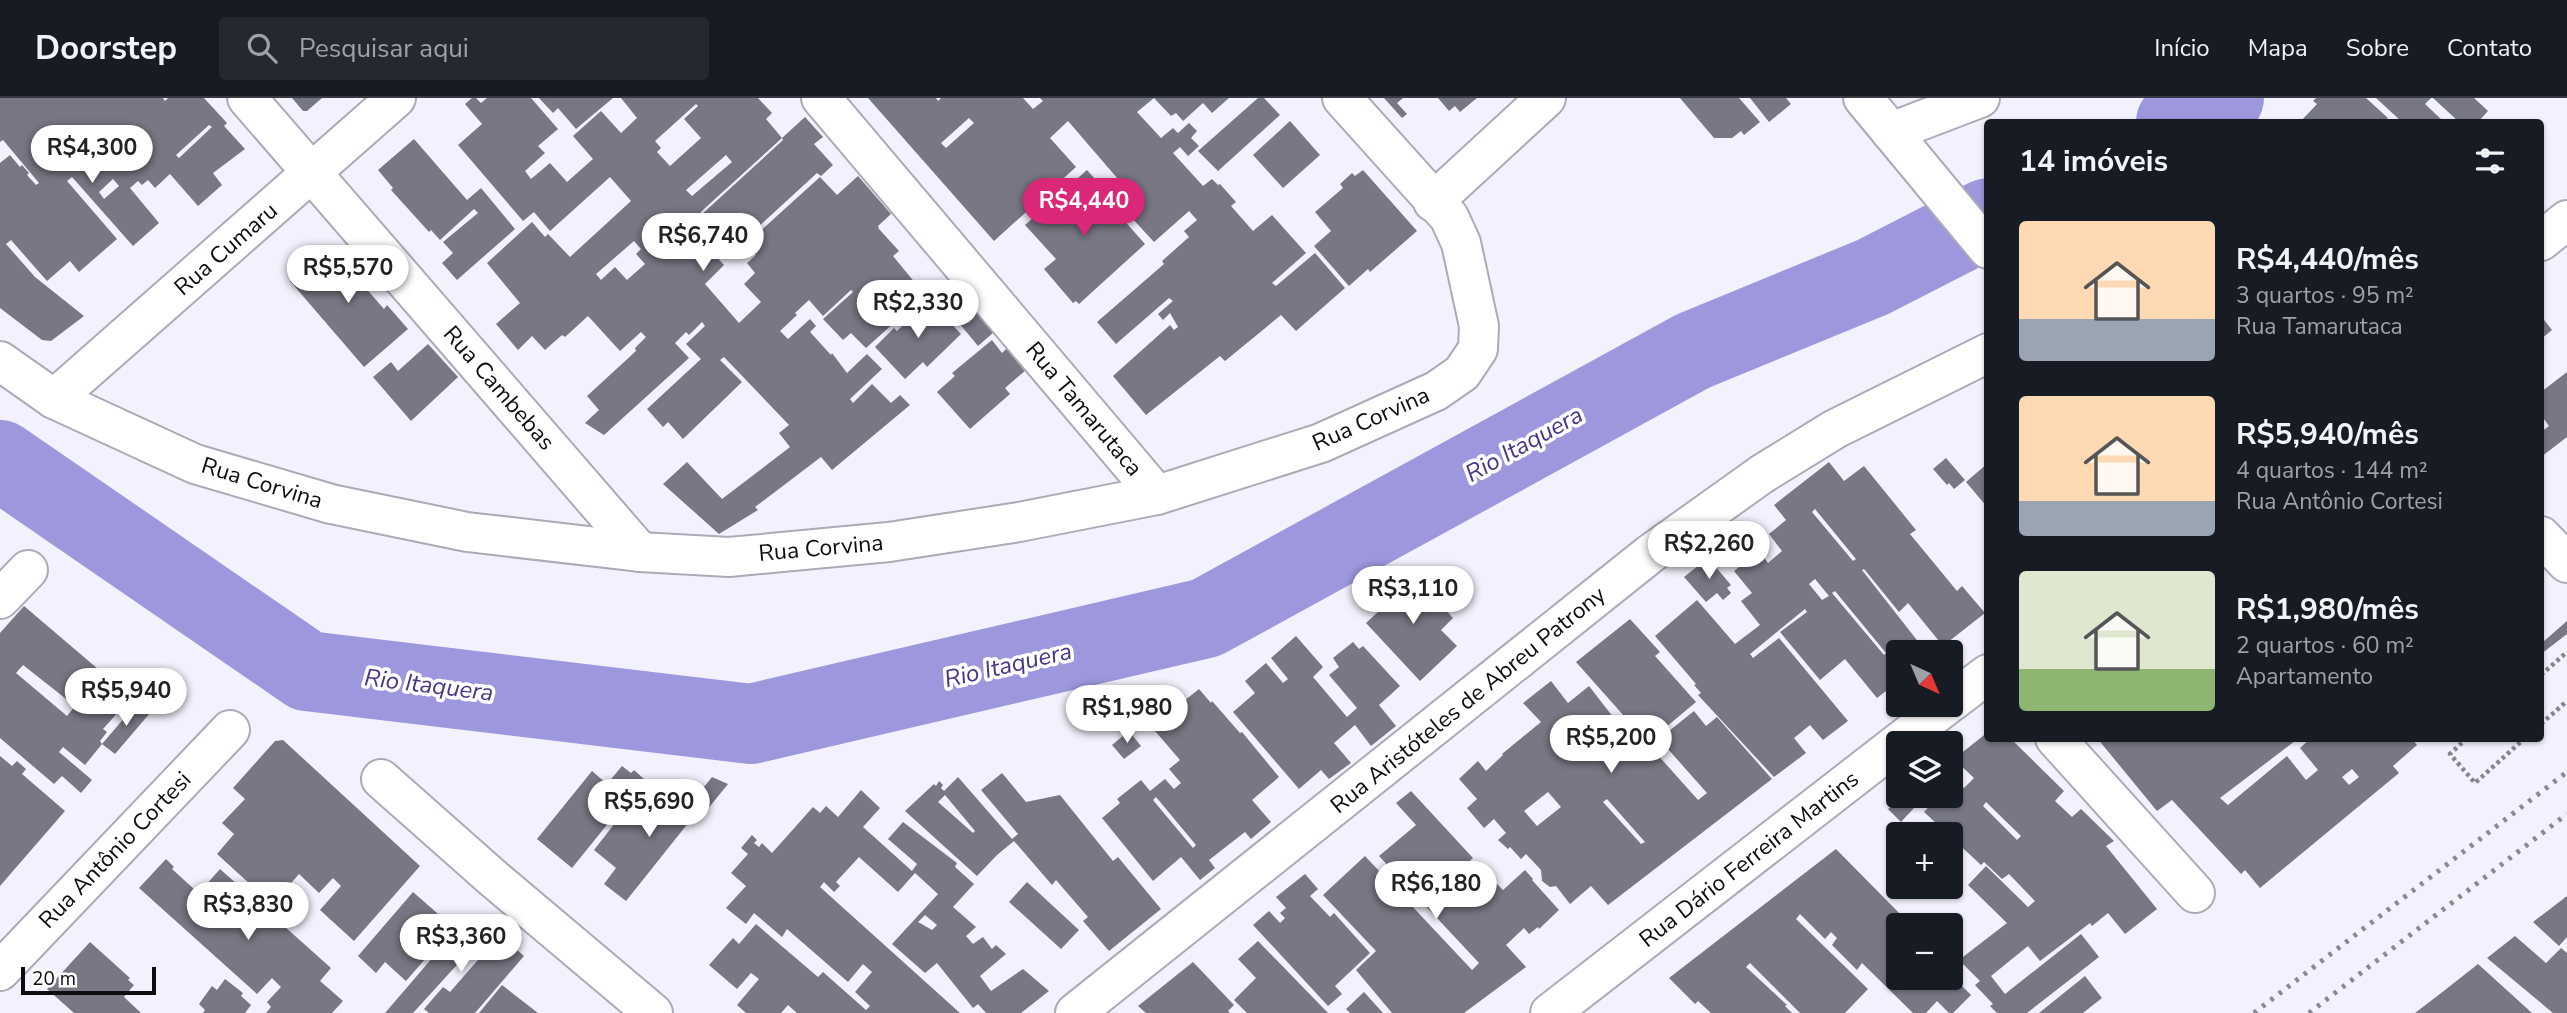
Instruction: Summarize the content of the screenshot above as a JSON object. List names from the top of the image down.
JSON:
{
  "streets": {
    "street": [
      "Rua Cumaru",
      "Rua Cambebas",
      "Rua Tamarutaca",
      "Rua Corvina",
      "Rua Aristóteles de Abreu Patrony",
      "Rua Antônio Cortesi",
      "Rua Dário Ferreira Martins"
    ]
  },
  "crossings": [
    ["Rua Cumaru", "Rua Cambebas"],
    ["Rua Cumaru", "Rua Corvina"],
    ["Rua Cambebas", "Rua Corvina"],
    ["Rua Tamarutaca", "Rua Corvina"]
  ],
  "water": ["Rio Itaquera"],
  "scale_bar": "20 m",
  "north": "bottom right",
  "page": {
    "header": "Doorstep",
    "search": "Pesquisar aqui",
    "nav": [
      "Início",
      "Mapa",
      "Sobre",
      "Contato"
    ],
    "heading": "14 imóveis",
    "price": [
      "R$4,300",
      "R$4,440",
      "R$6,740",
      "R$5,570",
      "R$2,330",
      "R$2,260",
      "R$3,110",
      "R$5,940",
      "R$1,980",
      "R$5,200",
      "R$5,690",
      "R$6,180",
      "R$3,830",
      "R$3,360"
    ],
    "list": [
      {
        "name": "R$4,440/mês",
        "note": "3 quartos · 95 m² · Rua Tamarutaca"
      },
      {
        "name": "R$5,940/mês",
        "note": "4 quartos · 144 m² · Rua Antônio Cortesi"
      },
      {
        "name": "R$1,980/mês",
        "note": "2 quartos · 60 m² · Apartamento"
      }
    ],
    "map_buttons": ["+", "−"],
    "scale": "20 m"
  }
}
